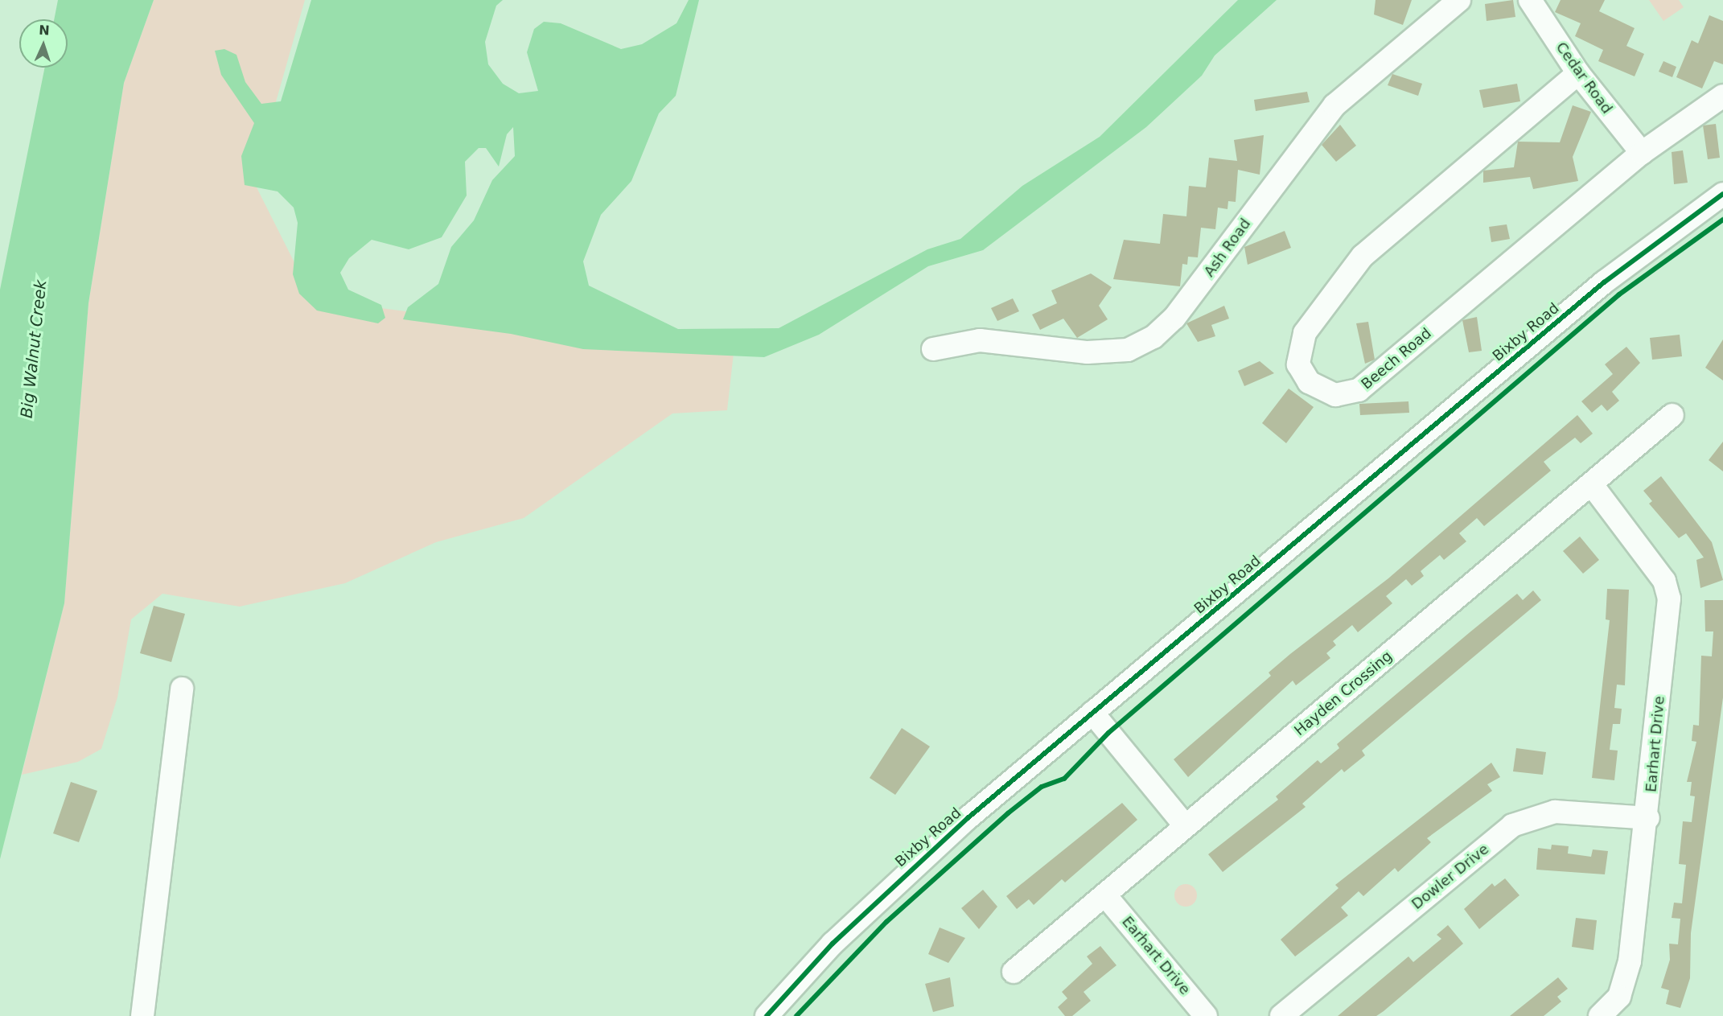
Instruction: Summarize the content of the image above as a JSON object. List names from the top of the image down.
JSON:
{
  "streets": {
    "street": [
      "Cedar Road",
      "Ash Road",
      "Bixby Road",
      "Beech Road",
      "Hayden Crossing",
      "Earhart Drive",
      "Dowler Drive"
    ]
  },
  "crossings": [
    ["Cedar Road", "Beech Road"],
    ["Hayden Crossing", "Earhart Drive"],
    ["Earhart Drive", "Dowler Drive"]
  ],
  "water": ["Big Walnut Creek"],
  "north": "top"
}
